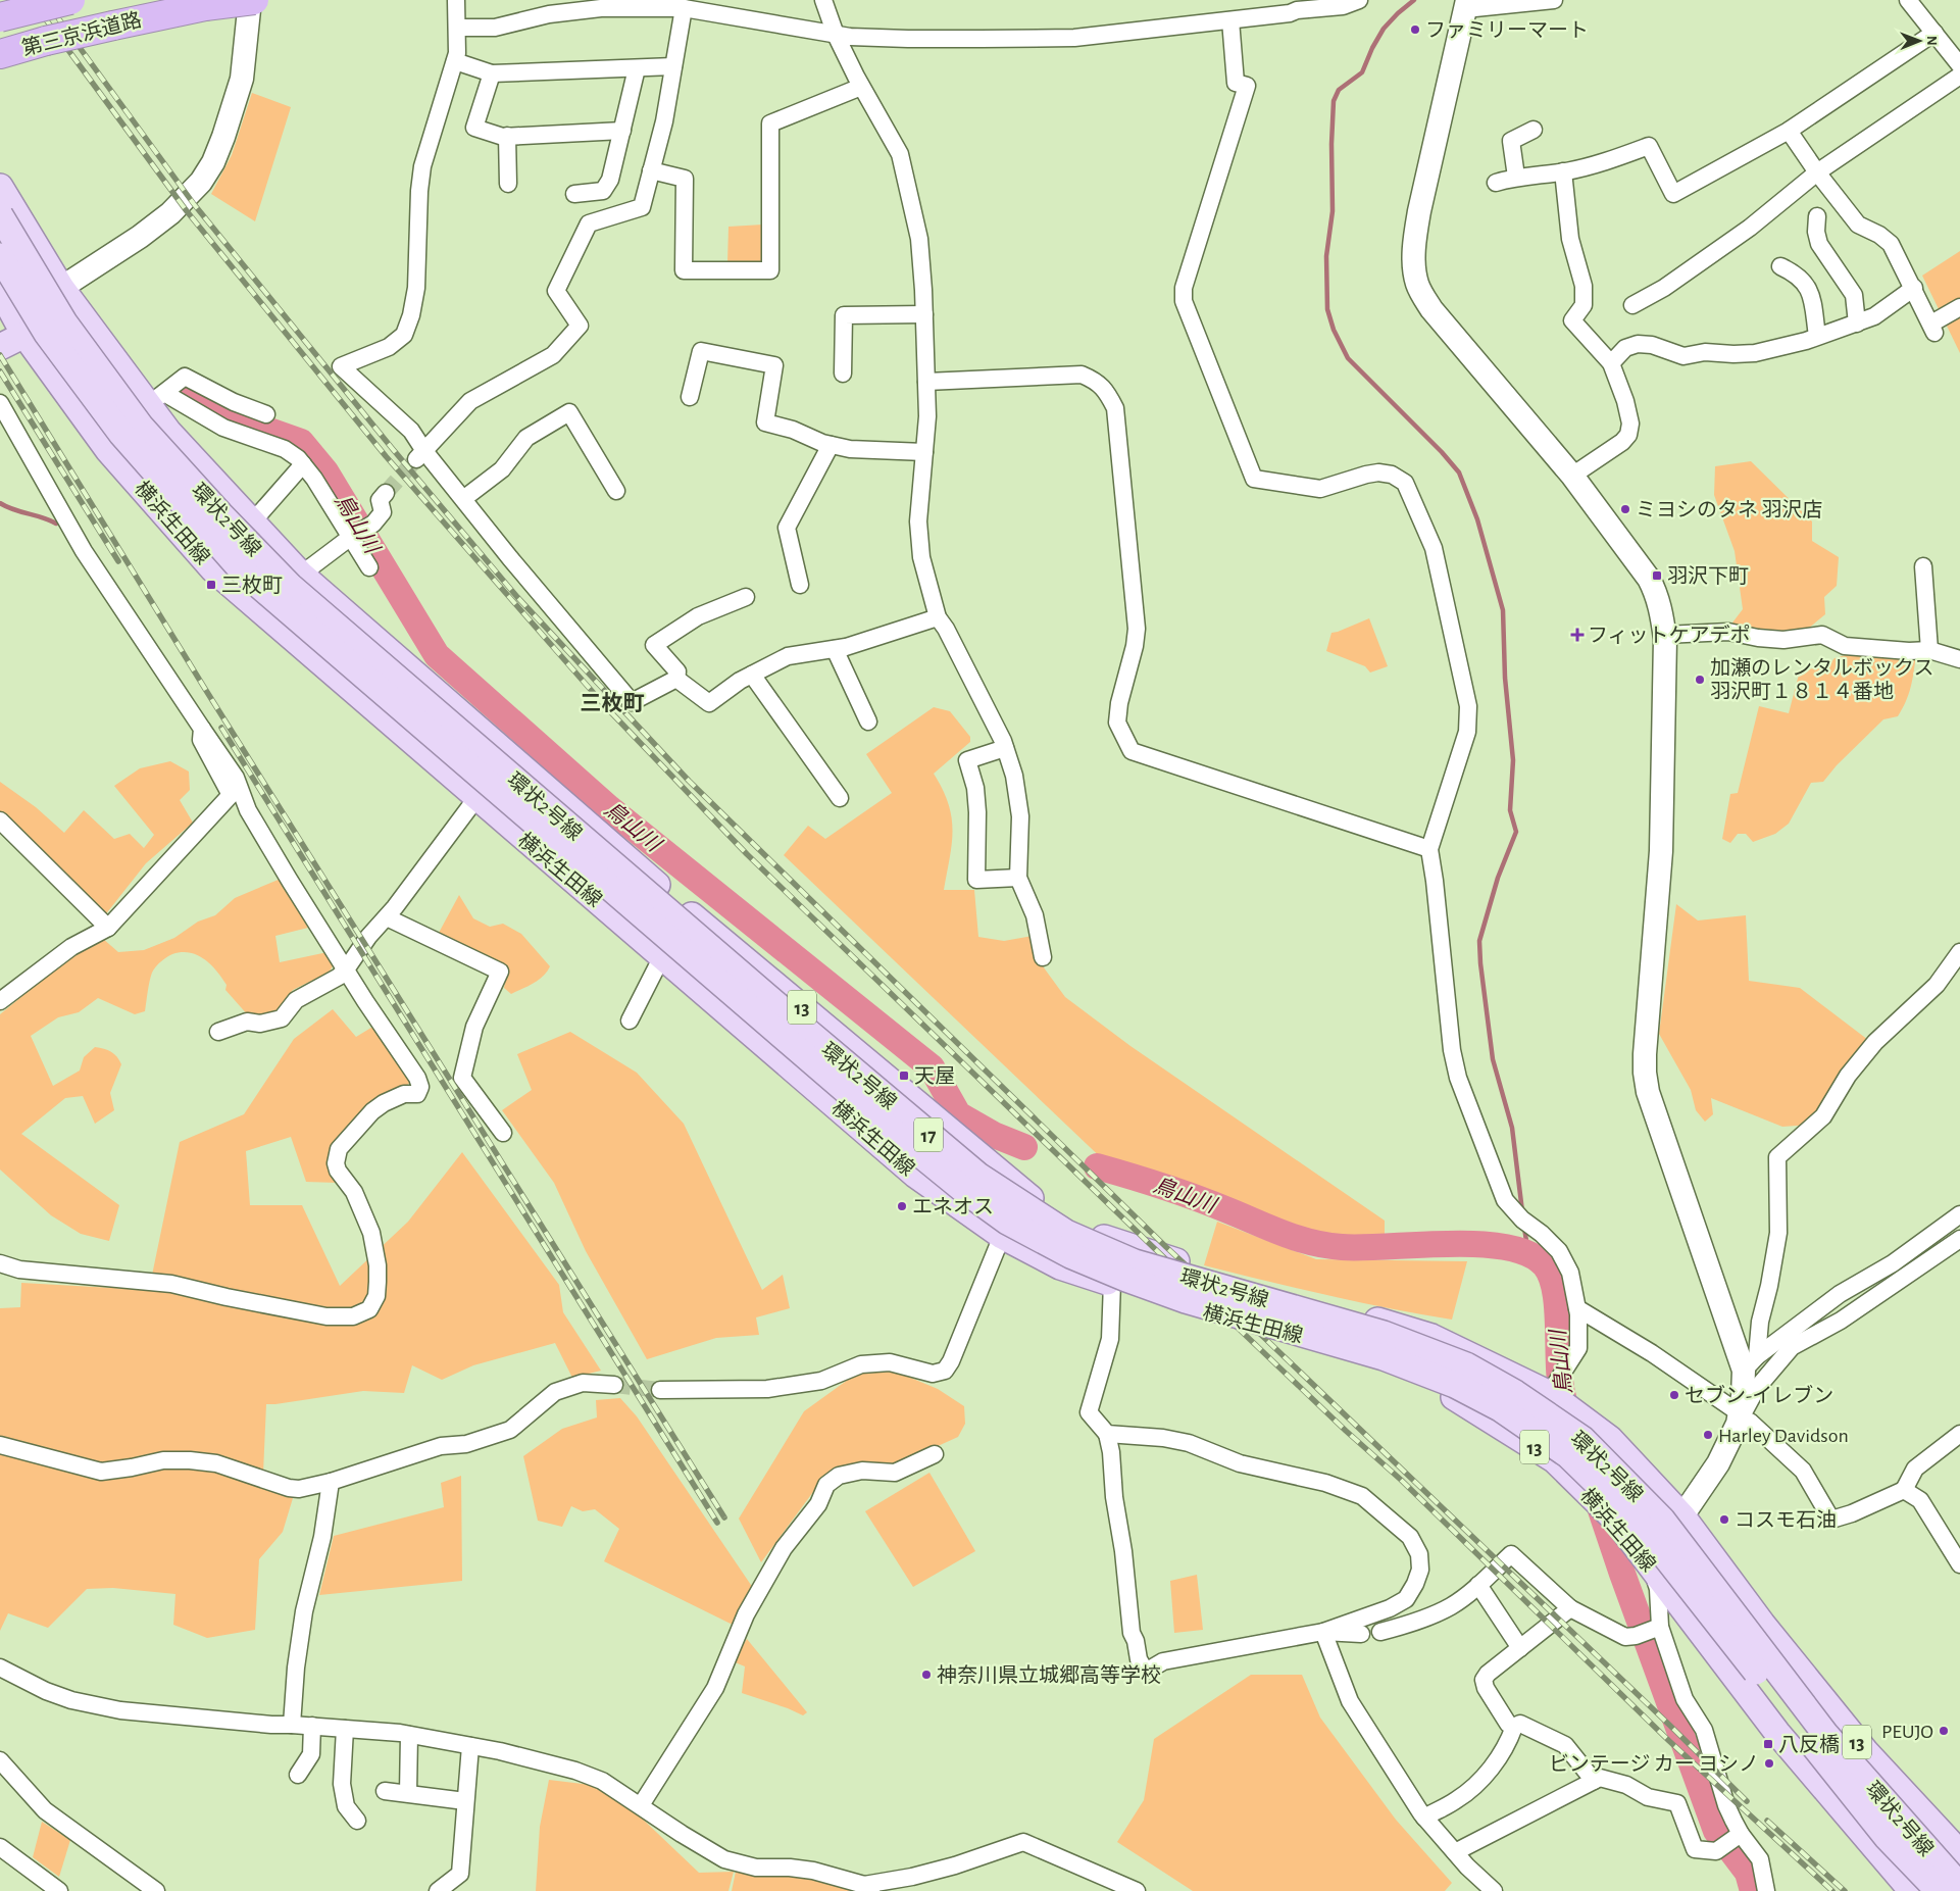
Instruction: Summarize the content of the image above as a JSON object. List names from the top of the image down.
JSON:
{
  "streets": {
    "highway": ["第三京浜道路"],
    "main road": [
      "環状2号線",
      "横浜生田線",
      "13",
      "17"
    ]
  },
  "districts": ["三枚町"],
  "water": ["鳥山川"],
  "places": {
    "other": [
      "ファミリーマート",
      "ミヨシのタネ 羽沢店",
      "加瀬のレンタルボックス 羽沢町１８１４番地",
      "エネオス",
      "セブン-イレブン",
      "Harley Davidson",
      "コスモ石油",
      "神奈川県立城郷高等学校",
      "PEUJO",
      "ビンテージ カー ヨシノ"
    ],
    "transit": [
      "羽沢下町",
      "三枚町",
      "天屋",
      "八反橋"
    ],
    "health": ["フィットケアデポ"]
  },
  "north": "right"
}
